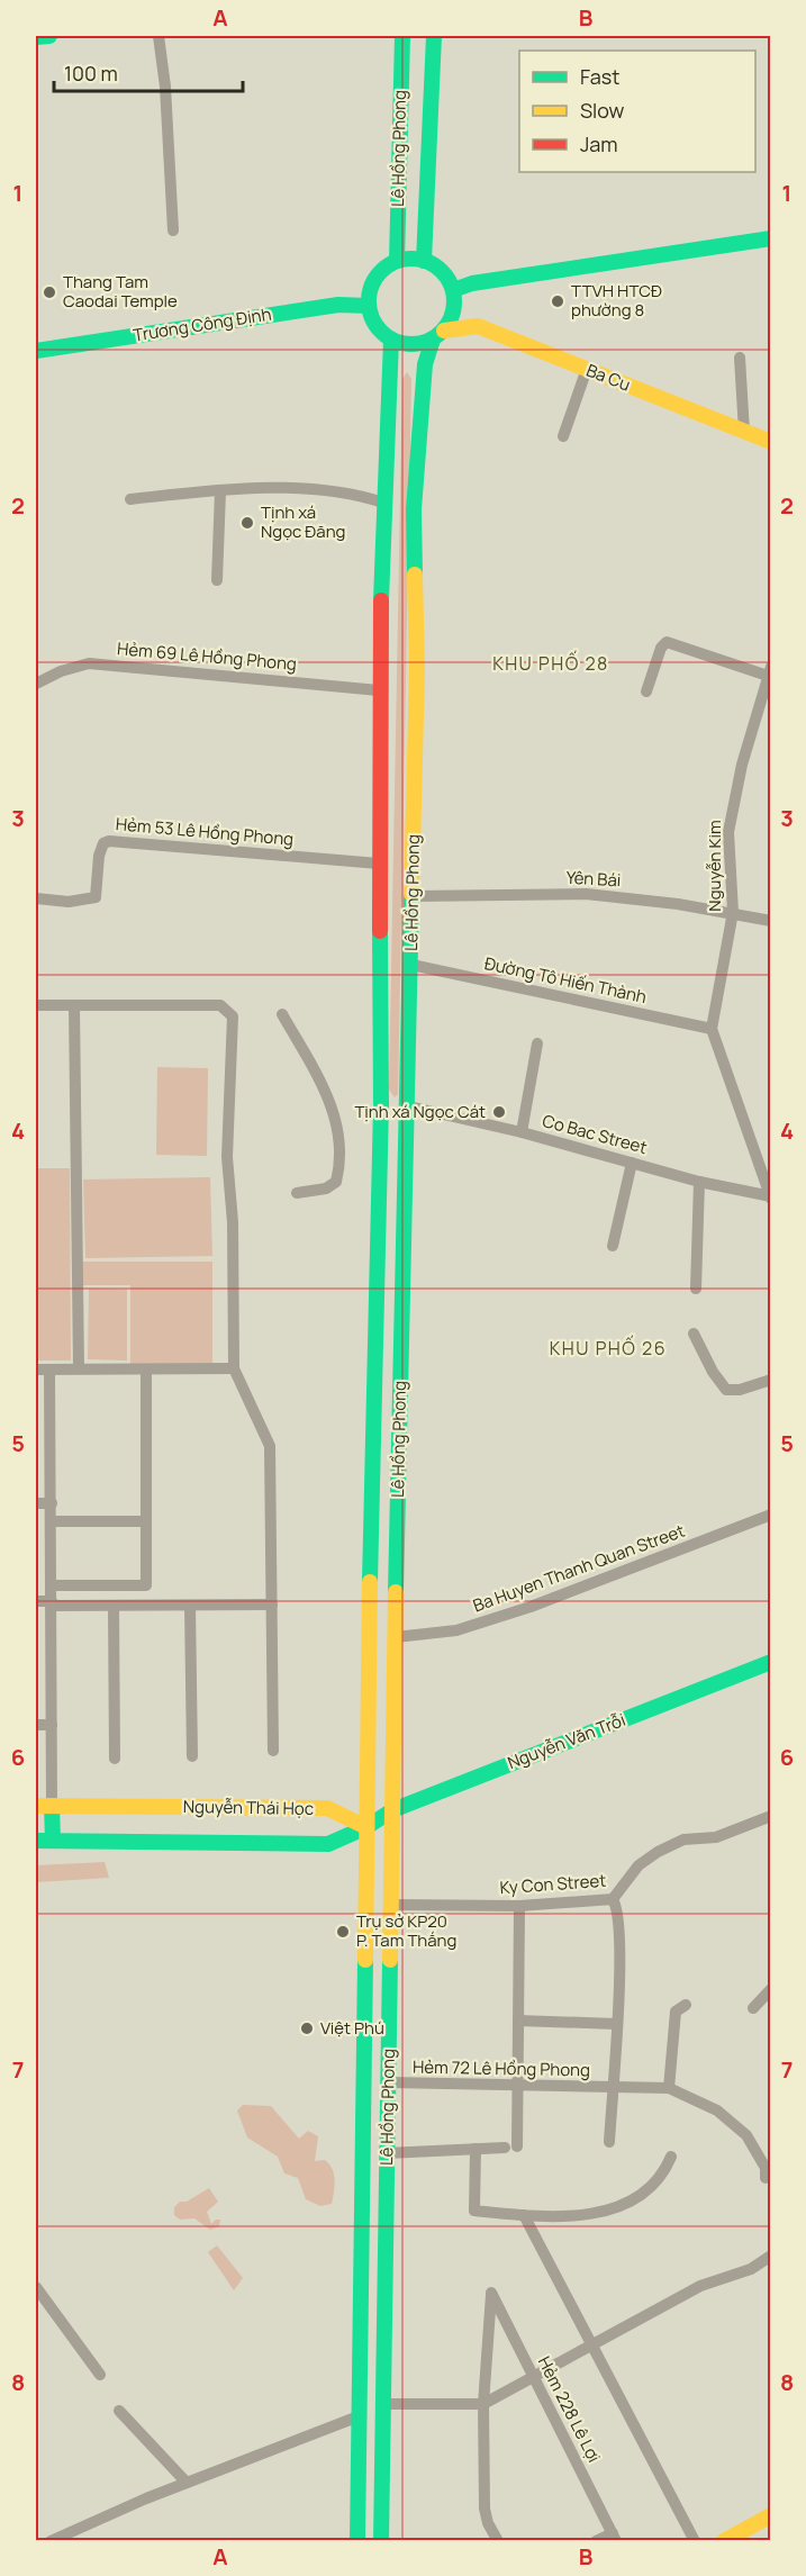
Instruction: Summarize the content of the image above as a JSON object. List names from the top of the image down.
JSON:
{
  "streets": {
    "main road": [
      "Lê Hồng Phong",
      "Trương Công Định",
      "Ba Cu",
      "Nguyễn Văn Trỗi",
      "Nguyễn Thái Học"
    ],
    "street": [
      "Hẻm 69 Lê Hồng Phong",
      "Hẻm 53 Lê Hồng Phong",
      "Nguyễn Kim",
      "Yên Bái",
      "Đường Tô Hiến Thành",
      "Co Bac Street",
      "Ba Huyen Thanh Quan Street",
      "Ky Con Street",
      "Hẻm 72 Lê Hồng Phong",
      "Hẻm 228 Lê Lợi"
    ]
  },
  "crossings": [
    ["Lê Hồng Phong", "Trương Công Định"],
    ["Lê Hồng Phong", "Ba Cu"],
    ["Lê Hồng Phong", "Hẻm 69 Lê Hồng Phong"],
    ["Lê Hồng Phong", "Hẻm 53 Lê Hồng Phong"],
    ["Lê Hồng Phong", "Yên Bái"],
    ["Lê Hồng Phong", "Đường Tô Hiến Thành"],
    ["Lê Hồng Phong", "Co Bac Street"],
    ["Lê Hồng Phong", "Ba Huyen Thanh Quan Street"],
    ["Lê Hồng Phong", "Nguyễn Văn Trỗi"],
    ["Lê Hồng Phong", "Nguyễn Thái Học"],
    ["Lê Hồng Phong", "Ky Con Street"],
    ["Lê Hồng Phong", "Hẻm 72 Lê Hồng Phong"],
    ["Trương Công Định", "Ba Cu"],
    ["Nguyễn Kim", "Yên Bái"],
    ["Nguyễn Kim", "Đường Tô Hiến Thành"],
    ["Nguyễn Văn Trỗi", "Nguyễn Thái Học"]
  ],
  "districts": ["KHU PHỐ 28", "KHU PHỐ 26"],
  "places": [
    "Thang Tam Caodai Temple",
    "TTVH HTCĐ phường 8",
    "Tịnh xá Ngọc Đăng",
    "Tịnh xá Ngọc Cát",
    "Trụ sở KP20 P. Tam Thắng",
    "Việt Phú"
  ],
  "legend": ["Fast", "Slow", "Jam"],
  "scale_bar": "100 m",
  "grid": {
    "columns": ["A", "B"],
    "rows": [
      "1",
      "2",
      "3",
      "4",
      "5",
      "6",
      "7",
      "8"
    ]
  }
}
